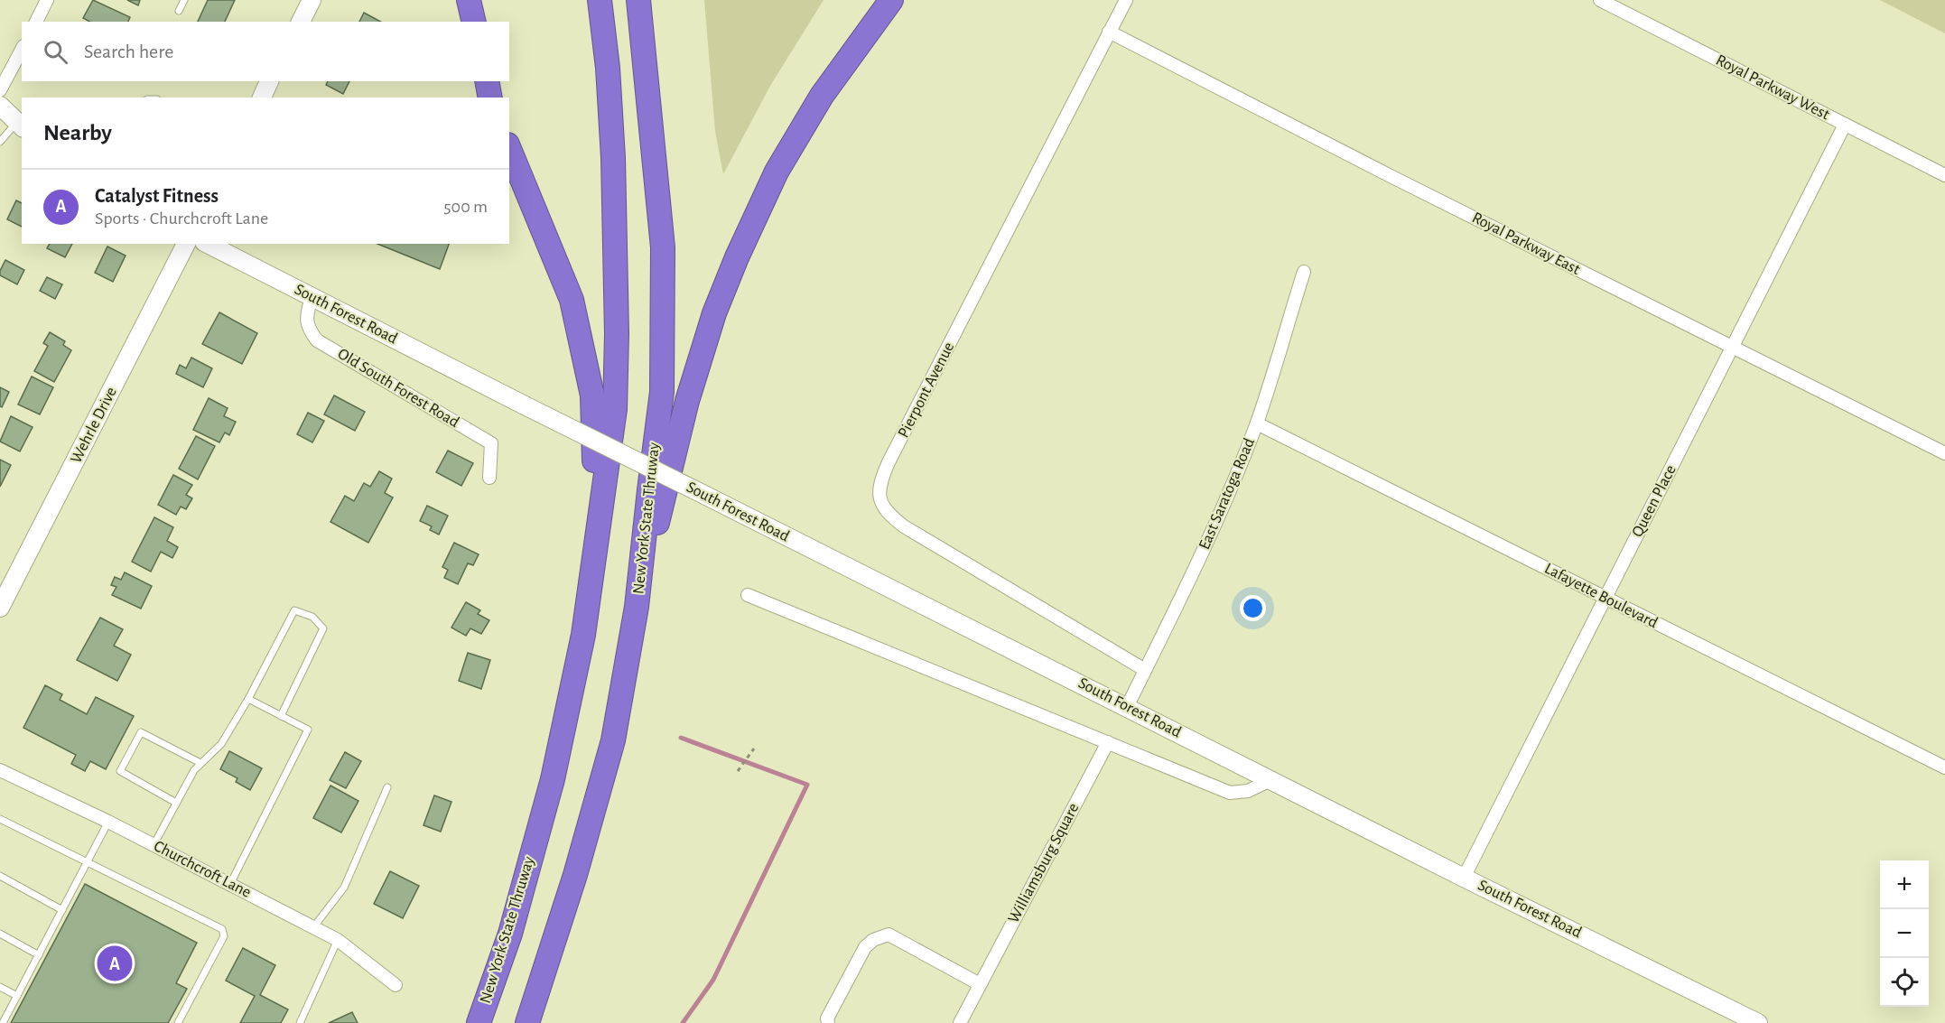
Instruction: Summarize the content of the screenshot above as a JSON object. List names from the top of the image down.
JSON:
{
  "streets": {
    "highway": ["New York State Thruway"],
    "street": [
      "Royal Parkway West",
      "Royal Parkway East",
      "South Forest Road",
      "Old South Forest Road",
      "Pierpont Avenue",
      "Wehrle Drive",
      "East Saratoga Road",
      "Queen Place",
      "Lafayette Boulevard",
      "Williamsburg Square",
      "Churchcroft Lane"
    ]
  },
  "crossings": [
    ["Royal Parkway West", "Queen Place"],
    ["Royal Parkway East", "Pierpont Avenue"],
    ["Royal Parkway East", "Queen Place"],
    ["South Forest Road", "Old South Forest Road"],
    ["South Forest Road", "East Saratoga Road"],
    ["South Forest Road", "Queen Place"],
    ["Pierpont Avenue", "East Saratoga Road"],
    ["East Saratoga Road", "Lafayette Boulevard"],
    ["Queen Place", "Lafayette Boulevard"]
  ],
  "page": {
    "search": "Search here",
    "heading": "Nearby",
    "list": [
      {
        "mark": "A",
        "name": "Catalyst Fitness",
        "note": "Sports · Churchcroft Lane",
        "value": "500 m"
      }
    ],
    "map_buttons": ["+", "−"],
    "pins": "A"
  }
}
